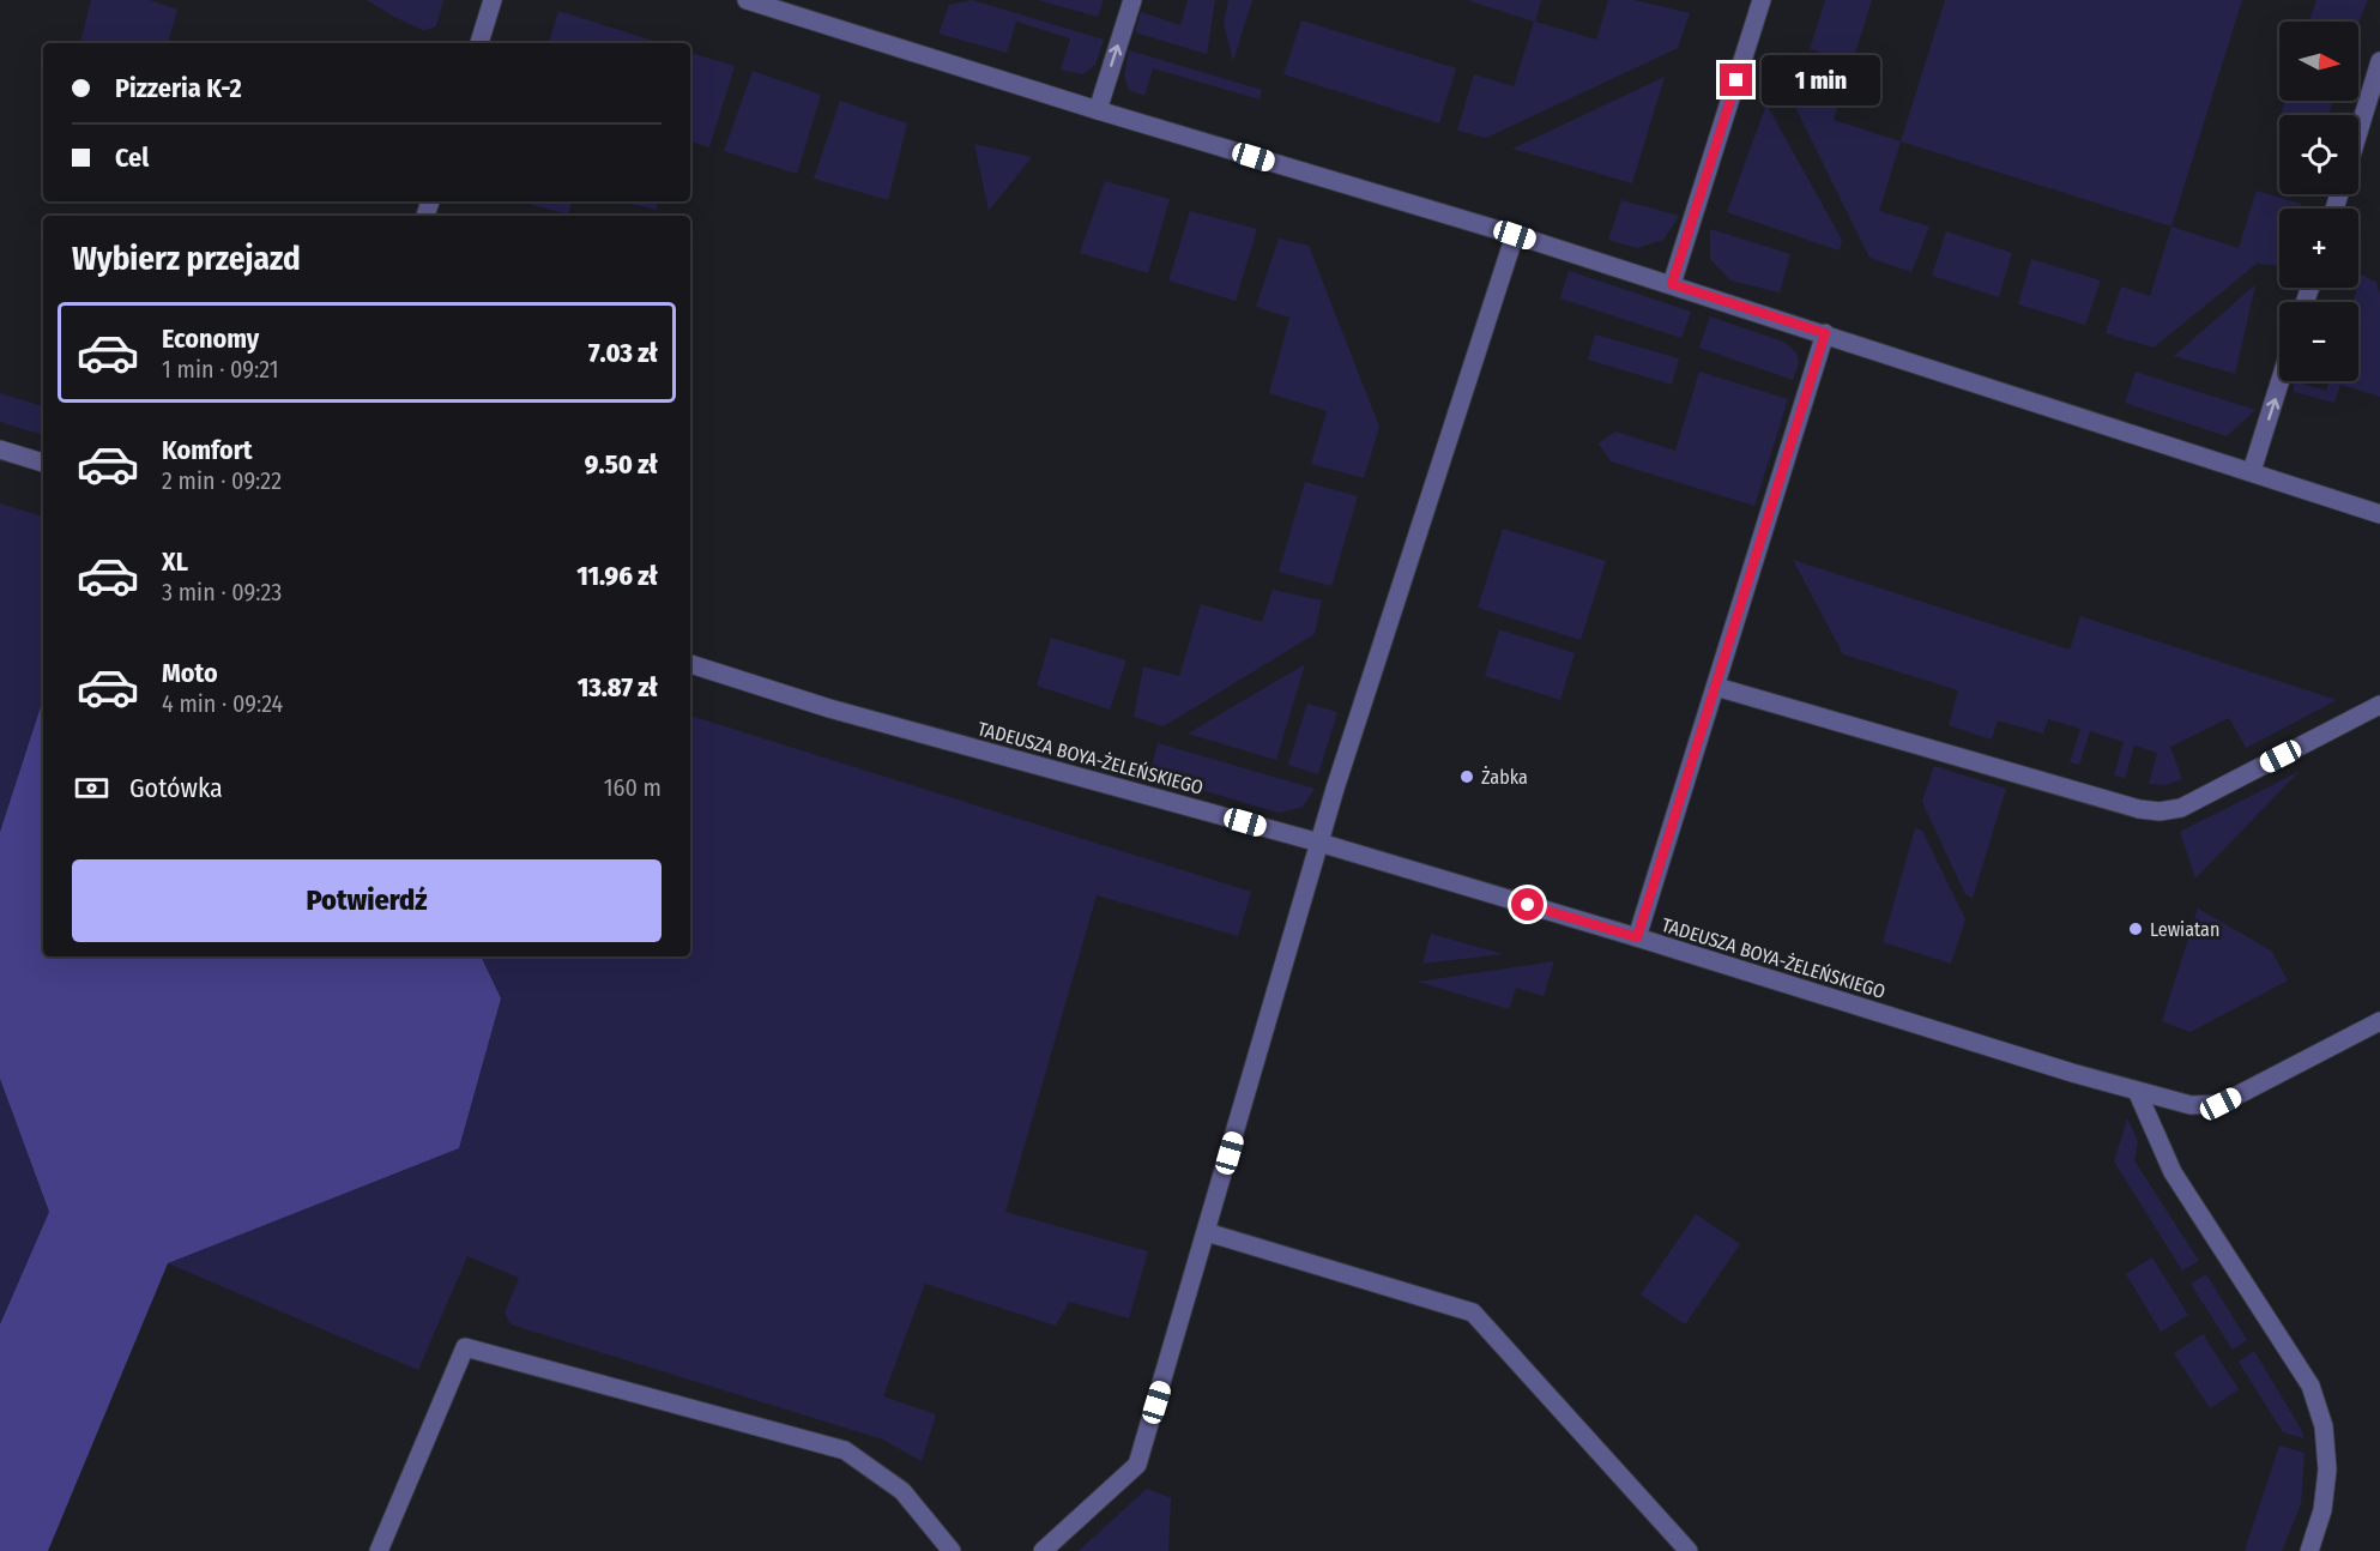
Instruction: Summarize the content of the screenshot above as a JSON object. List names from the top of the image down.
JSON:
{
  "streets": {
    "street": ["TADEUSZA BOYA-ŻELEŃSKIEGO"]
  },
  "places": ["Żabka", "Lewiatan"],
  "north": "right",
  "page": {
    "map_buttons": ["+", "−"],
    "banner": ["Pizzeria K-2", "Cel"],
    "bubble": "1 min",
    "heading": "Wybierz przejazd",
    "list": [
      {
        "name": "Economy",
        "note": "1 min · 09:21",
        "value": "7.03 zł"
      },
      {
        "name": "Komfort",
        "note": "2 min · 09:22",
        "value": "9.50 zł"
      },
      {
        "name": "XL",
        "note": "3 min · 09:23",
        "value": "11.96 zł"
      },
      {
        "name": "Moto",
        "note": "4 min · 09:24",
        "value": "13.87 zł"
      }
    ],
    "pay": ["Gotówka", "160 m"],
    "buttons": "Potwierdź"
  }
}
